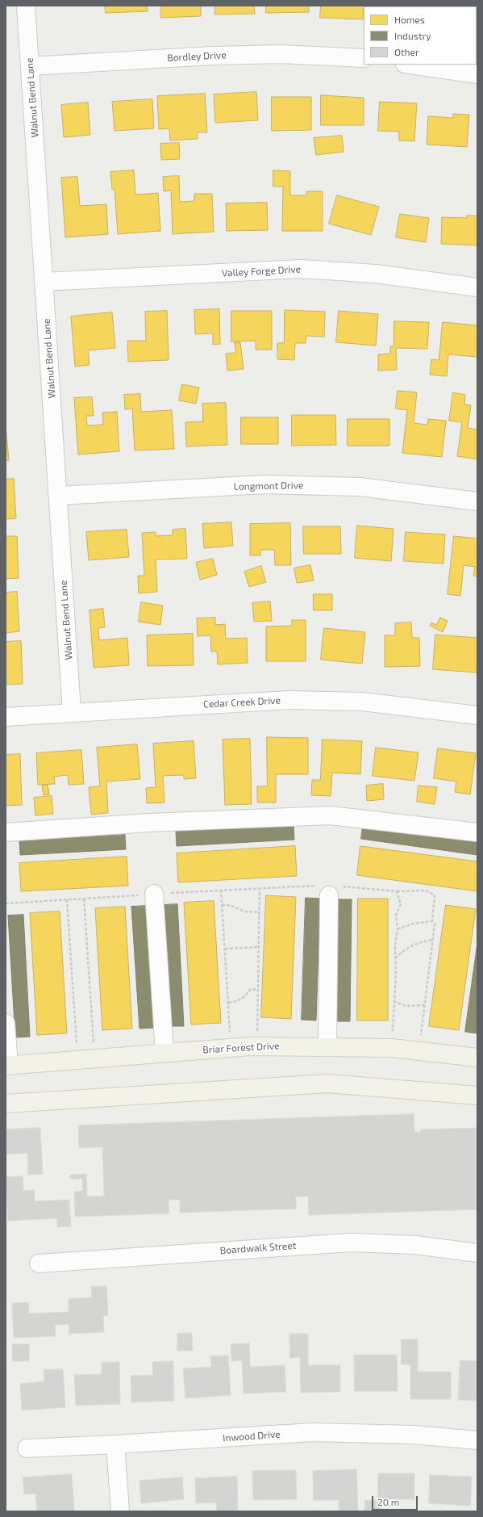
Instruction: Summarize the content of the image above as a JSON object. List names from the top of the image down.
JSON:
{
  "streets": {
    "main road": ["Briar Forest Drive"],
    "street": [
      "Bordley Drive",
      "Walnut Bend Lane",
      "Valley Forge Drive",
      "Longmont Drive",
      "Cedar Creek Drive",
      "Boardwalk Street",
      "Inwood Drive"
    ]
  },
  "crossings": [
    ["Bordley Drive", "Walnut Bend Lane"],
    ["Walnut Bend Lane", "Valley Forge Drive"],
    ["Walnut Bend Lane", "Longmont Drive"],
    ["Walnut Bend Lane", "Cedar Creek Drive"]
  ],
  "legend": ["Homes", "Industry", "Other"],
  "scale_bar": "20 m"
}
